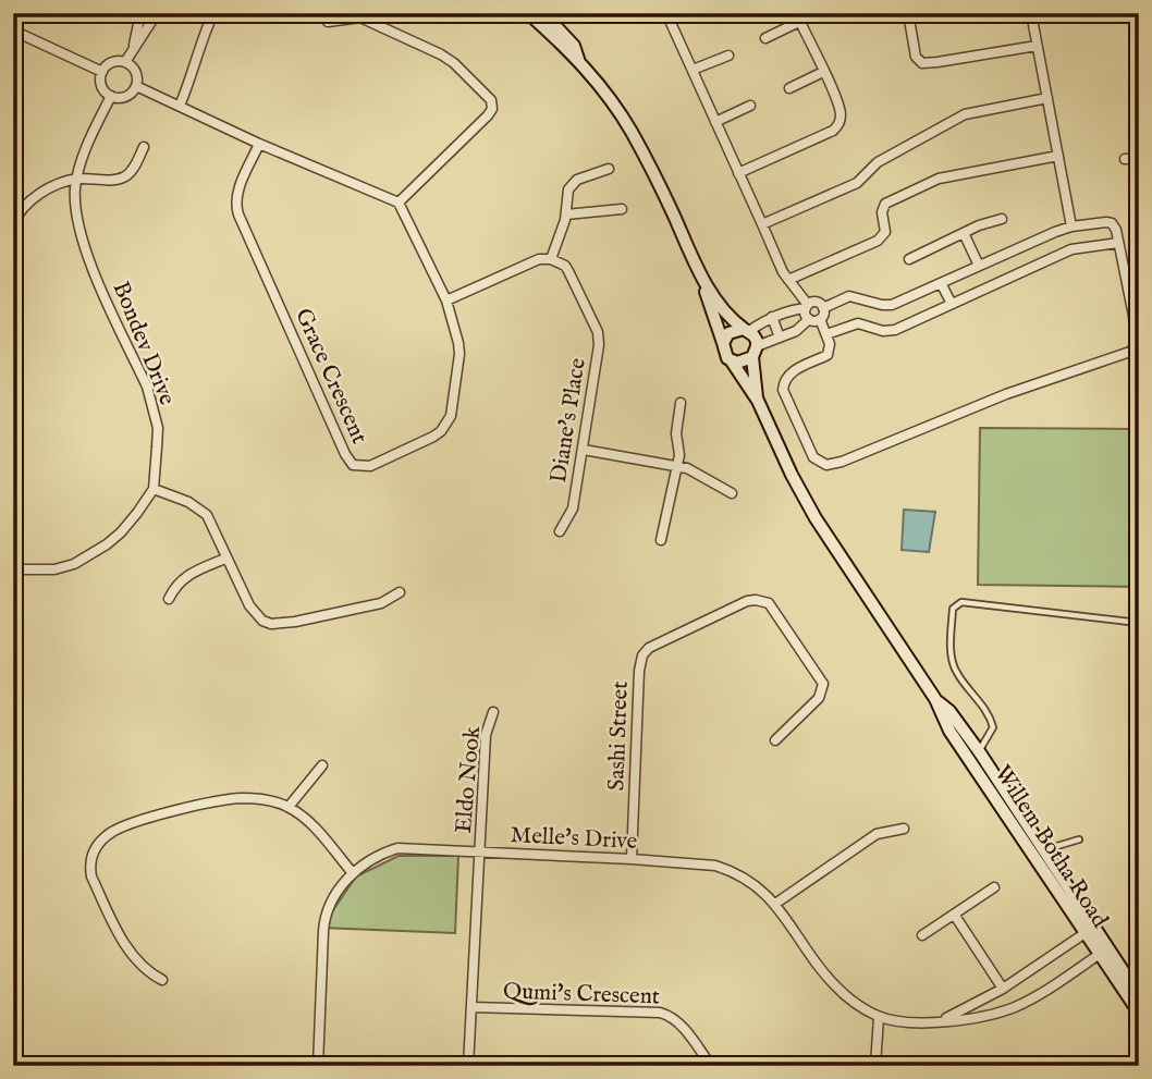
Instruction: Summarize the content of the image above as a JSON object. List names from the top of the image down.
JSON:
{
  "streets": {
    "street": [
      "Bondev Drive",
      "Grace Crescent",
      "Diane's Place",
      "Sashi Street",
      "Eldo Nook",
      "Melle's Drive",
      "Willem Botha Road",
      "Qumi's Crescent"
    ]
  },
  "crossings": [
    ["Sashi Street", "Melle's Drive"],
    ["Eldo Nook", "Melle's Drive"],
    ["Eldo Nook", "Qumi's Crescent"],
    ["Melle's Drive", "Willem Botha Road"],
    ["Melle's Drive", "Qumi's Crescent"]
  ]
}
